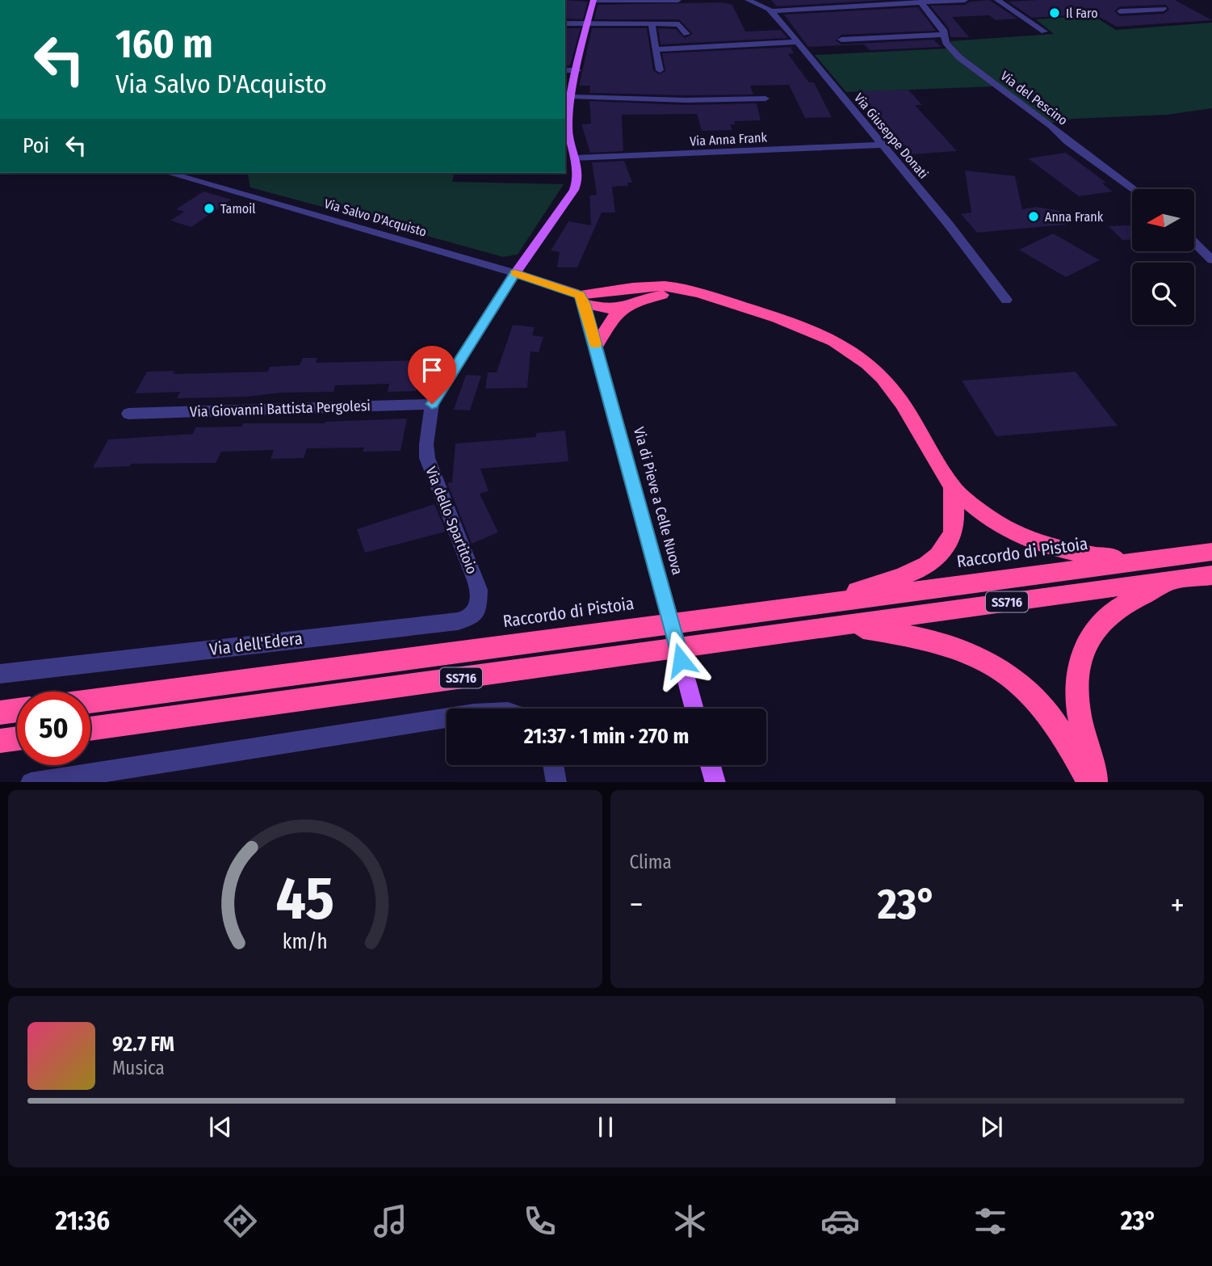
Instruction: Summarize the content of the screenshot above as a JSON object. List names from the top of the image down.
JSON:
{
  "streets": {
    "highway": ["Raccordo di Pistoia", "SS716"],
    "main road": ["Via Salvo D'Acquisto", "Via di Pieve a Celle Nuova", "Via dello Spartitoio"],
    "street": [
      "Via del Pescino",
      "Via Giuseppe Donati",
      "Via Anna Frank",
      "Via Giovanni Battista Pergolesi",
      "Via dell'Edera"
    ]
  },
  "crossings": [
    ["Via Giuseppe Donati", "Via Anna Frank"],
    ["Via Anna Frank", "Via dello Spartitoio"],
    ["Via Salvo D'Acquisto", "Via di Pieve a Celle Nuova"],
    ["Via Salvo D'Acquisto", "Via dello Spartitoio"],
    ["Via Giovanni Battista Pergolesi", "Via dello Spartitoio"],
    ["Via dello Spartitoio", "Via dell'Edera"]
  ],
  "places": ["Il Faro", "Tamoil", "Anna Frank"],
  "north": "left",
  "page": {
    "turn": ["160 m", "Via Salvo D'Acquisto"],
    "then": "Poi",
    "limit": "50",
    "trip": "21:37 · 1 min · 270 m",
    "tile": "Clima",
    "heat": ["−", "23°", "+"],
    "song": ["92.7 FM", "Musica"],
    "tabs": ["21:36", "23°"],
    "gauge": ["45", "km/h"]
  }
}
